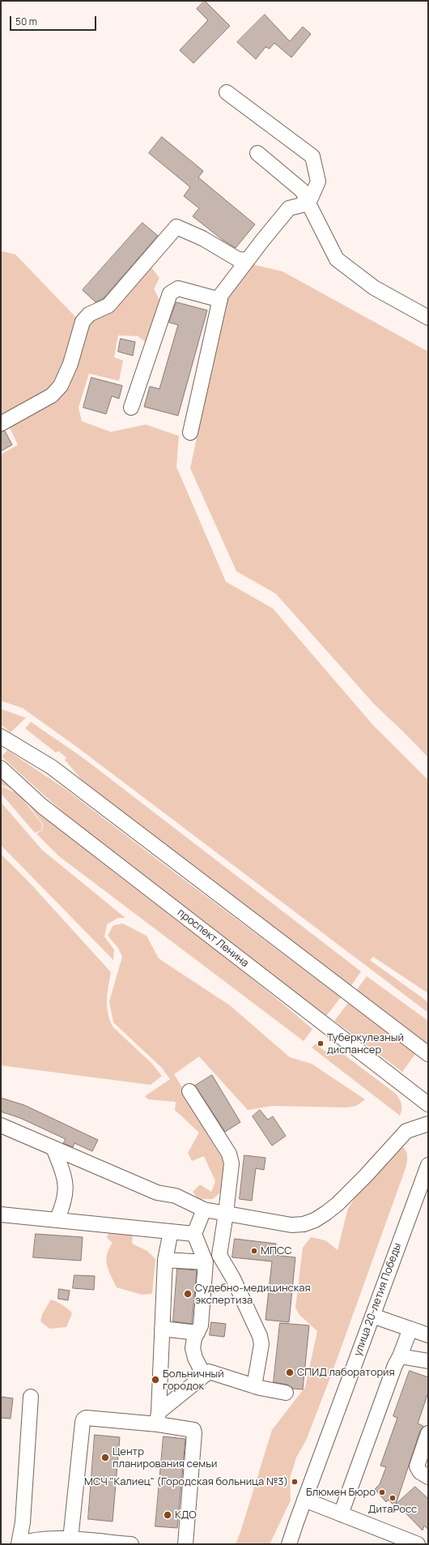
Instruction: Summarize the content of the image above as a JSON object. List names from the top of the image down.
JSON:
{
  "streets": {
    "street": ["проспект Ленина", "улица 20-летия Победы"]
  },
  "places": [
    "Туберкулезный диспансер",
    "МПСС",
    "Судебно-медицинская экспертиза",
    "СПИД лаборатория",
    "Больничный городок",
    "Центр планирования семьи",
    "МСЧ \"Калиец\" (Городская больница №3)",
    "Блюмен Бюро",
    "ДитаРосс",
    "КДО"
  ],
  "scale_bar": "50 m"
}
